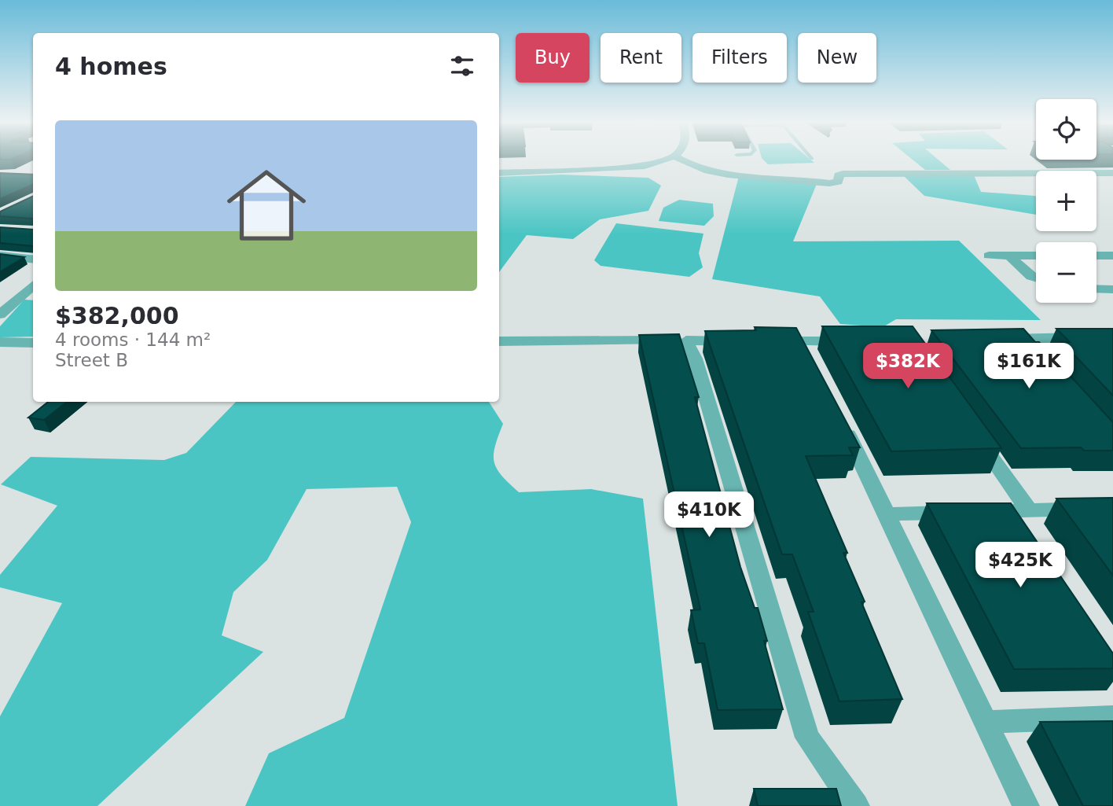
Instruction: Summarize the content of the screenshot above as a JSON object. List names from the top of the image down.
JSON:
{
  "page": {
    "chip": [
      "Buy",
      "Rent",
      "Filters",
      "New"
    ],
    "heading": "4 homes",
    "map_buttons": ["+", "−"],
    "list": [
      {
        "name": "$382,000",
        "note": "4 rooms · 144 m² · Street B"
      }
    ],
    "price": [
      "$382K",
      "$161K",
      "$410K",
      "$425K"
    ]
  }
}
